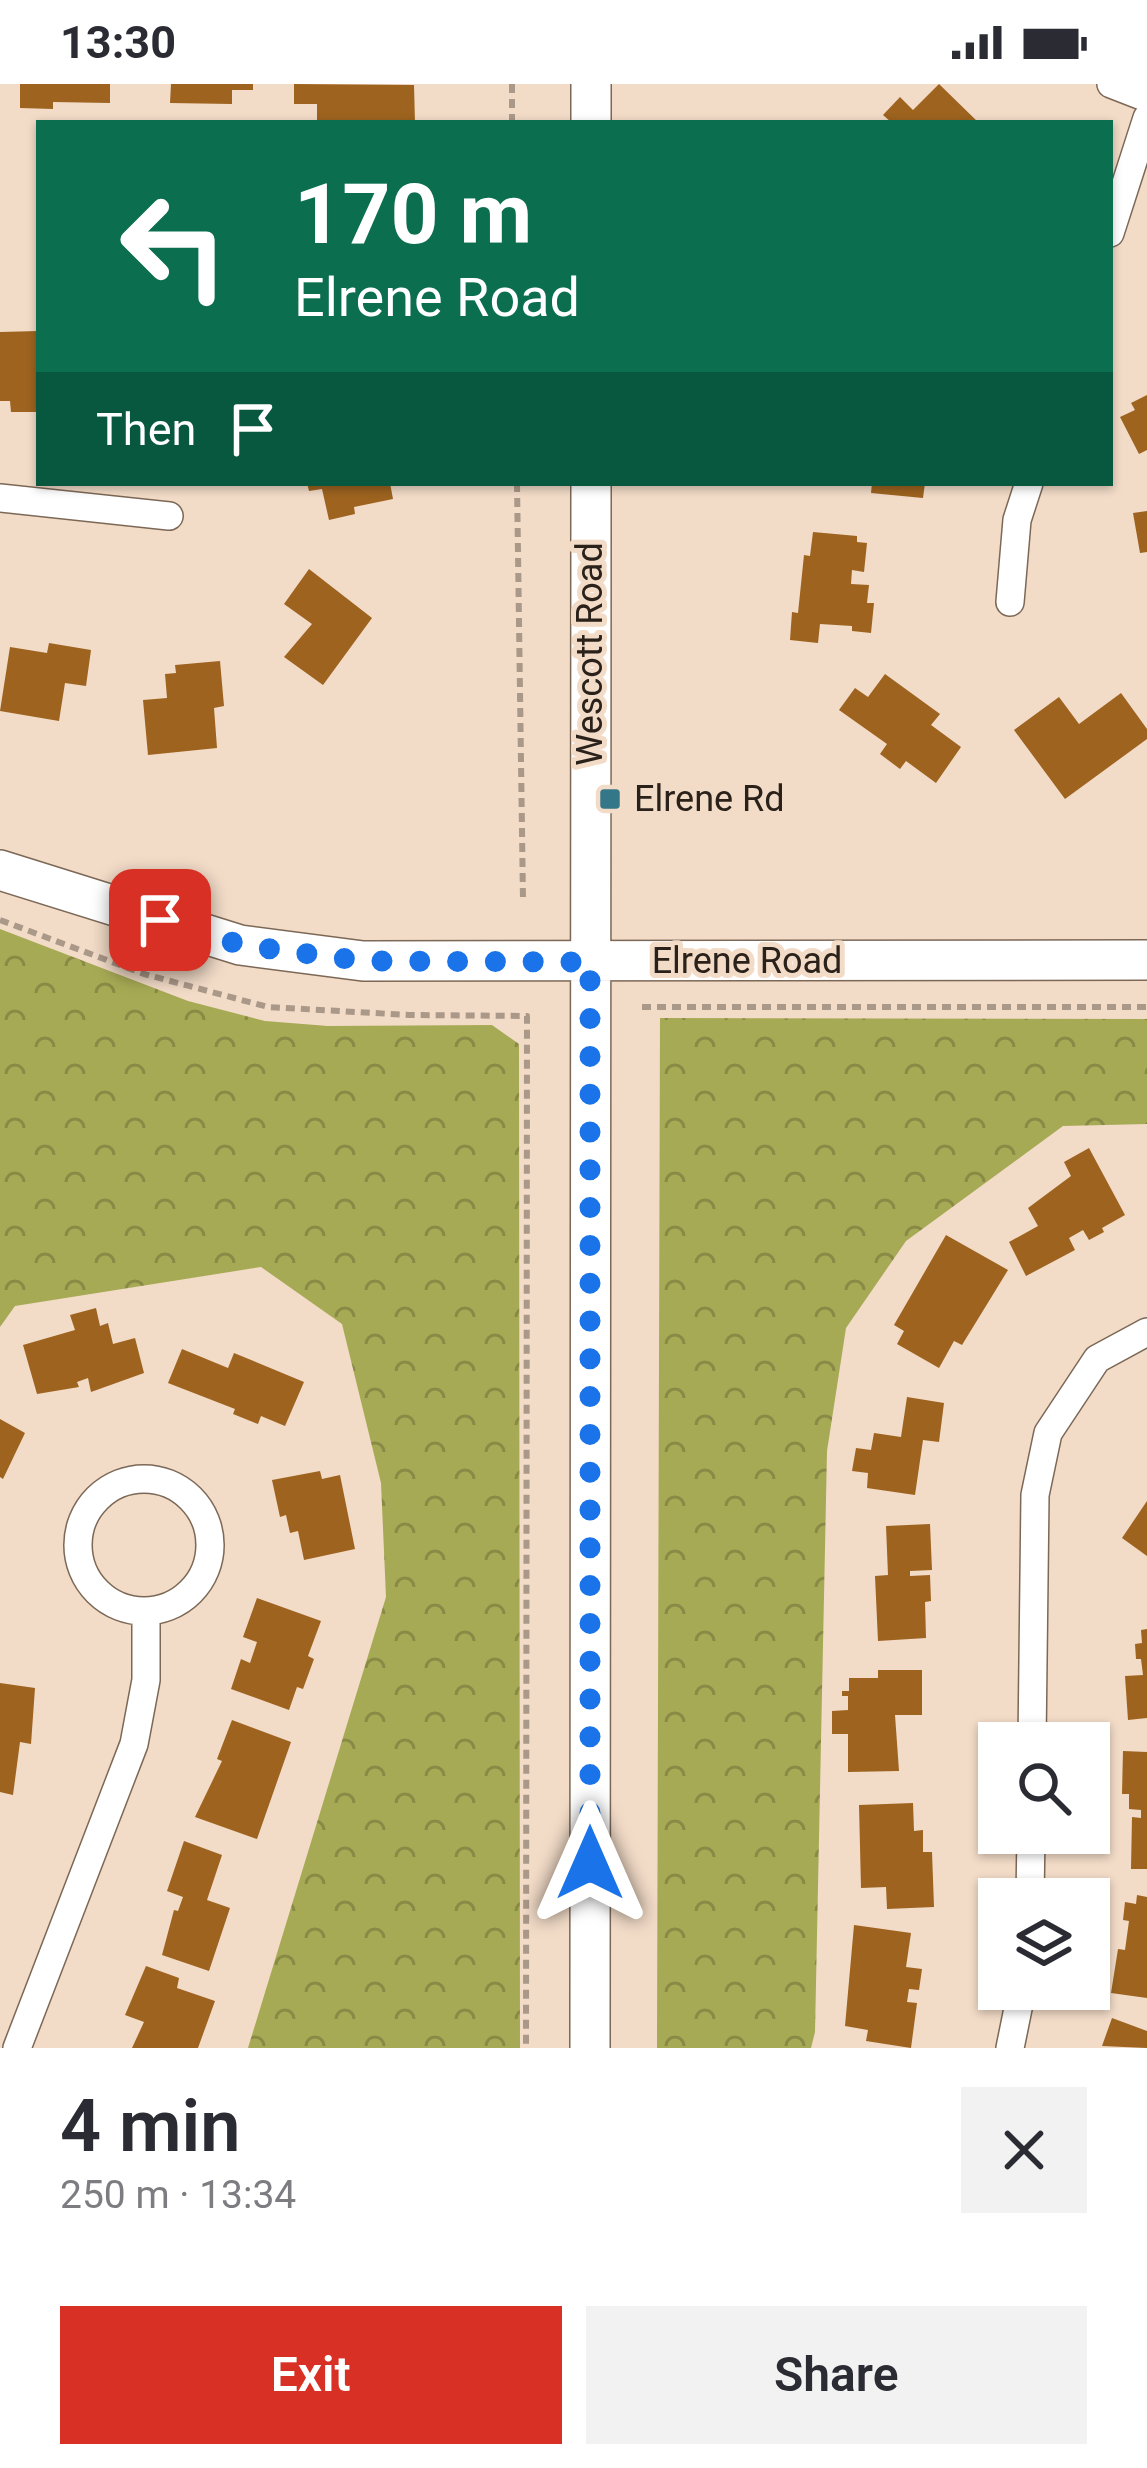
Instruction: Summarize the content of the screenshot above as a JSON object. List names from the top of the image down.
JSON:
{
  "streets": {
    "street": ["Wescott Road", "Elrene Road"]
  },
  "crossings": [
    ["Wescott Road", "Elrene Road"]
  ],
  "places": {
    "transit": ["Elrene Rd"]
  },
  "page": {
    "status": "13:30",
    "turn": ["170 m", "Elrene Road"],
    "then": "Then",
    "heading": ["4 min", "250 m · 13:34"],
    "buttons": ["Exit", "Share"]
  }
}
